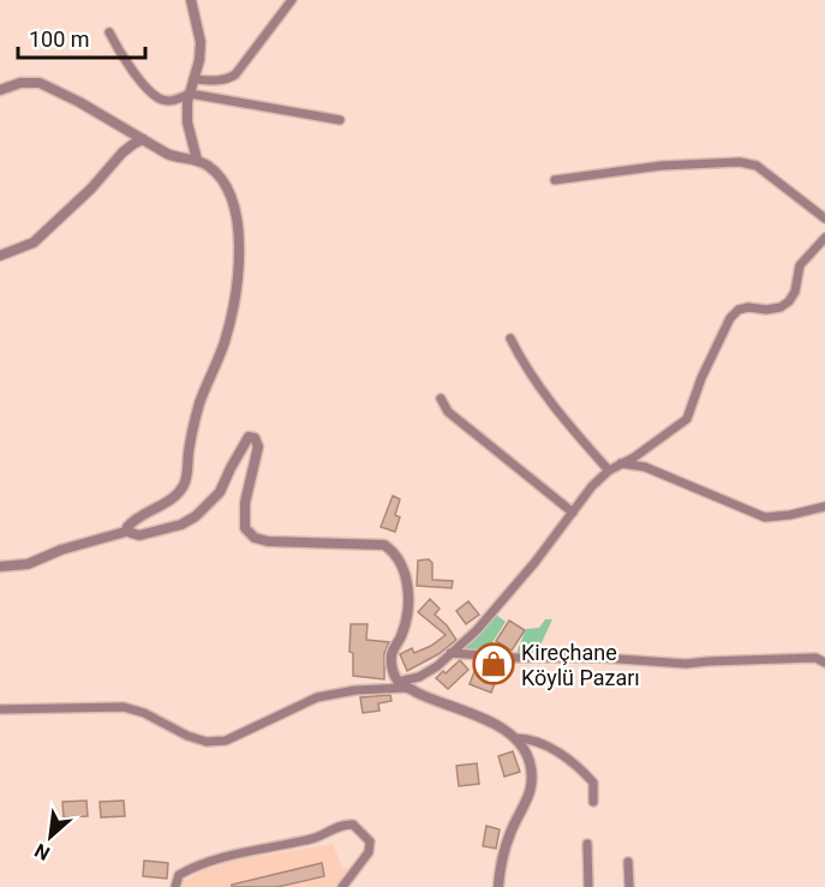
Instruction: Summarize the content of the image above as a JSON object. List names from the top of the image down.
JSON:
{
  "places": {
    "shop": ["Kireçhane Köylü Pazarı"]
  },
  "scale_bar": "100 m",
  "north": "bottom left"
}
